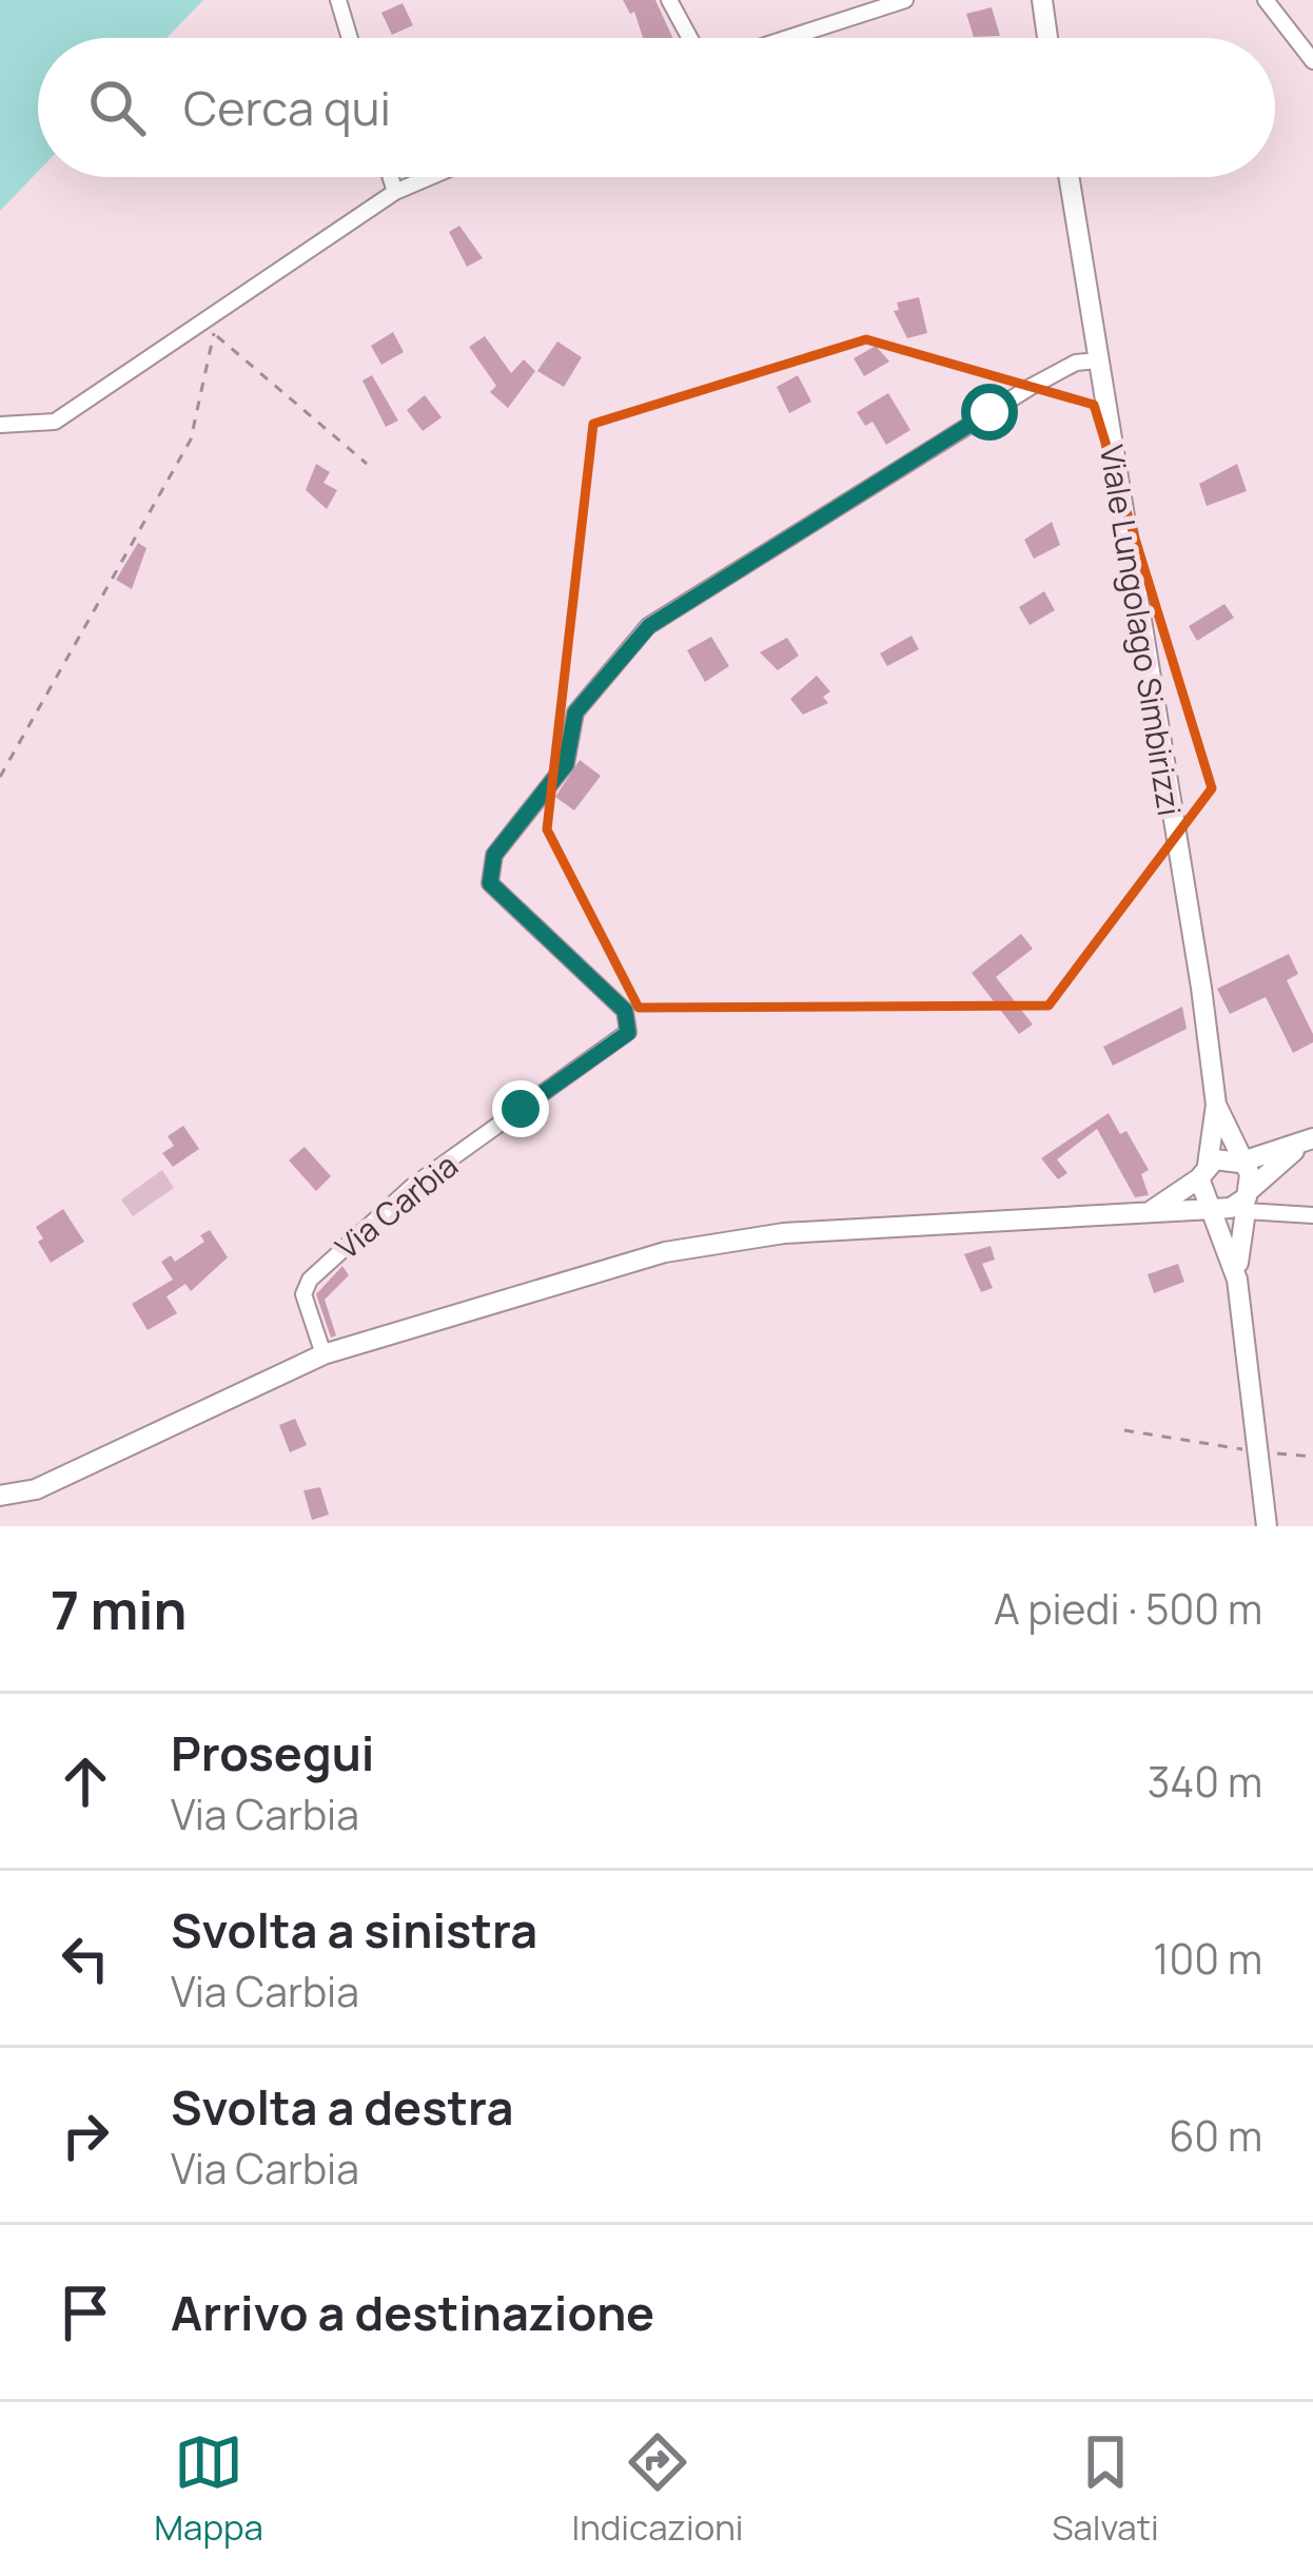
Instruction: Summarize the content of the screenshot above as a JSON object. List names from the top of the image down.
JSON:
{
  "streets": {
    "main road": ["Viale Lungolago Simbirizzi"],
    "street": ["Via Carbia"]
  },
  "crossings": [
    ["Viale Lungolago Simbirizzi", "Via Carbia"]
  ],
  "page": {
    "search": "Cerca qui",
    "heading": ["7 min", "A piedi · 500 m"],
    "list": [
      ["Prosegui", "Via Carbia", "340 m"],
      ["Svolta a sinistra", "Via Carbia", "100 m"],
      ["Svolta a destra", "Via Carbia", "60 m"],
      "Arrivo a destinazione"
    ],
    "nav": ["Mappa", "Indicazioni", "Salvati"]
  }
}
